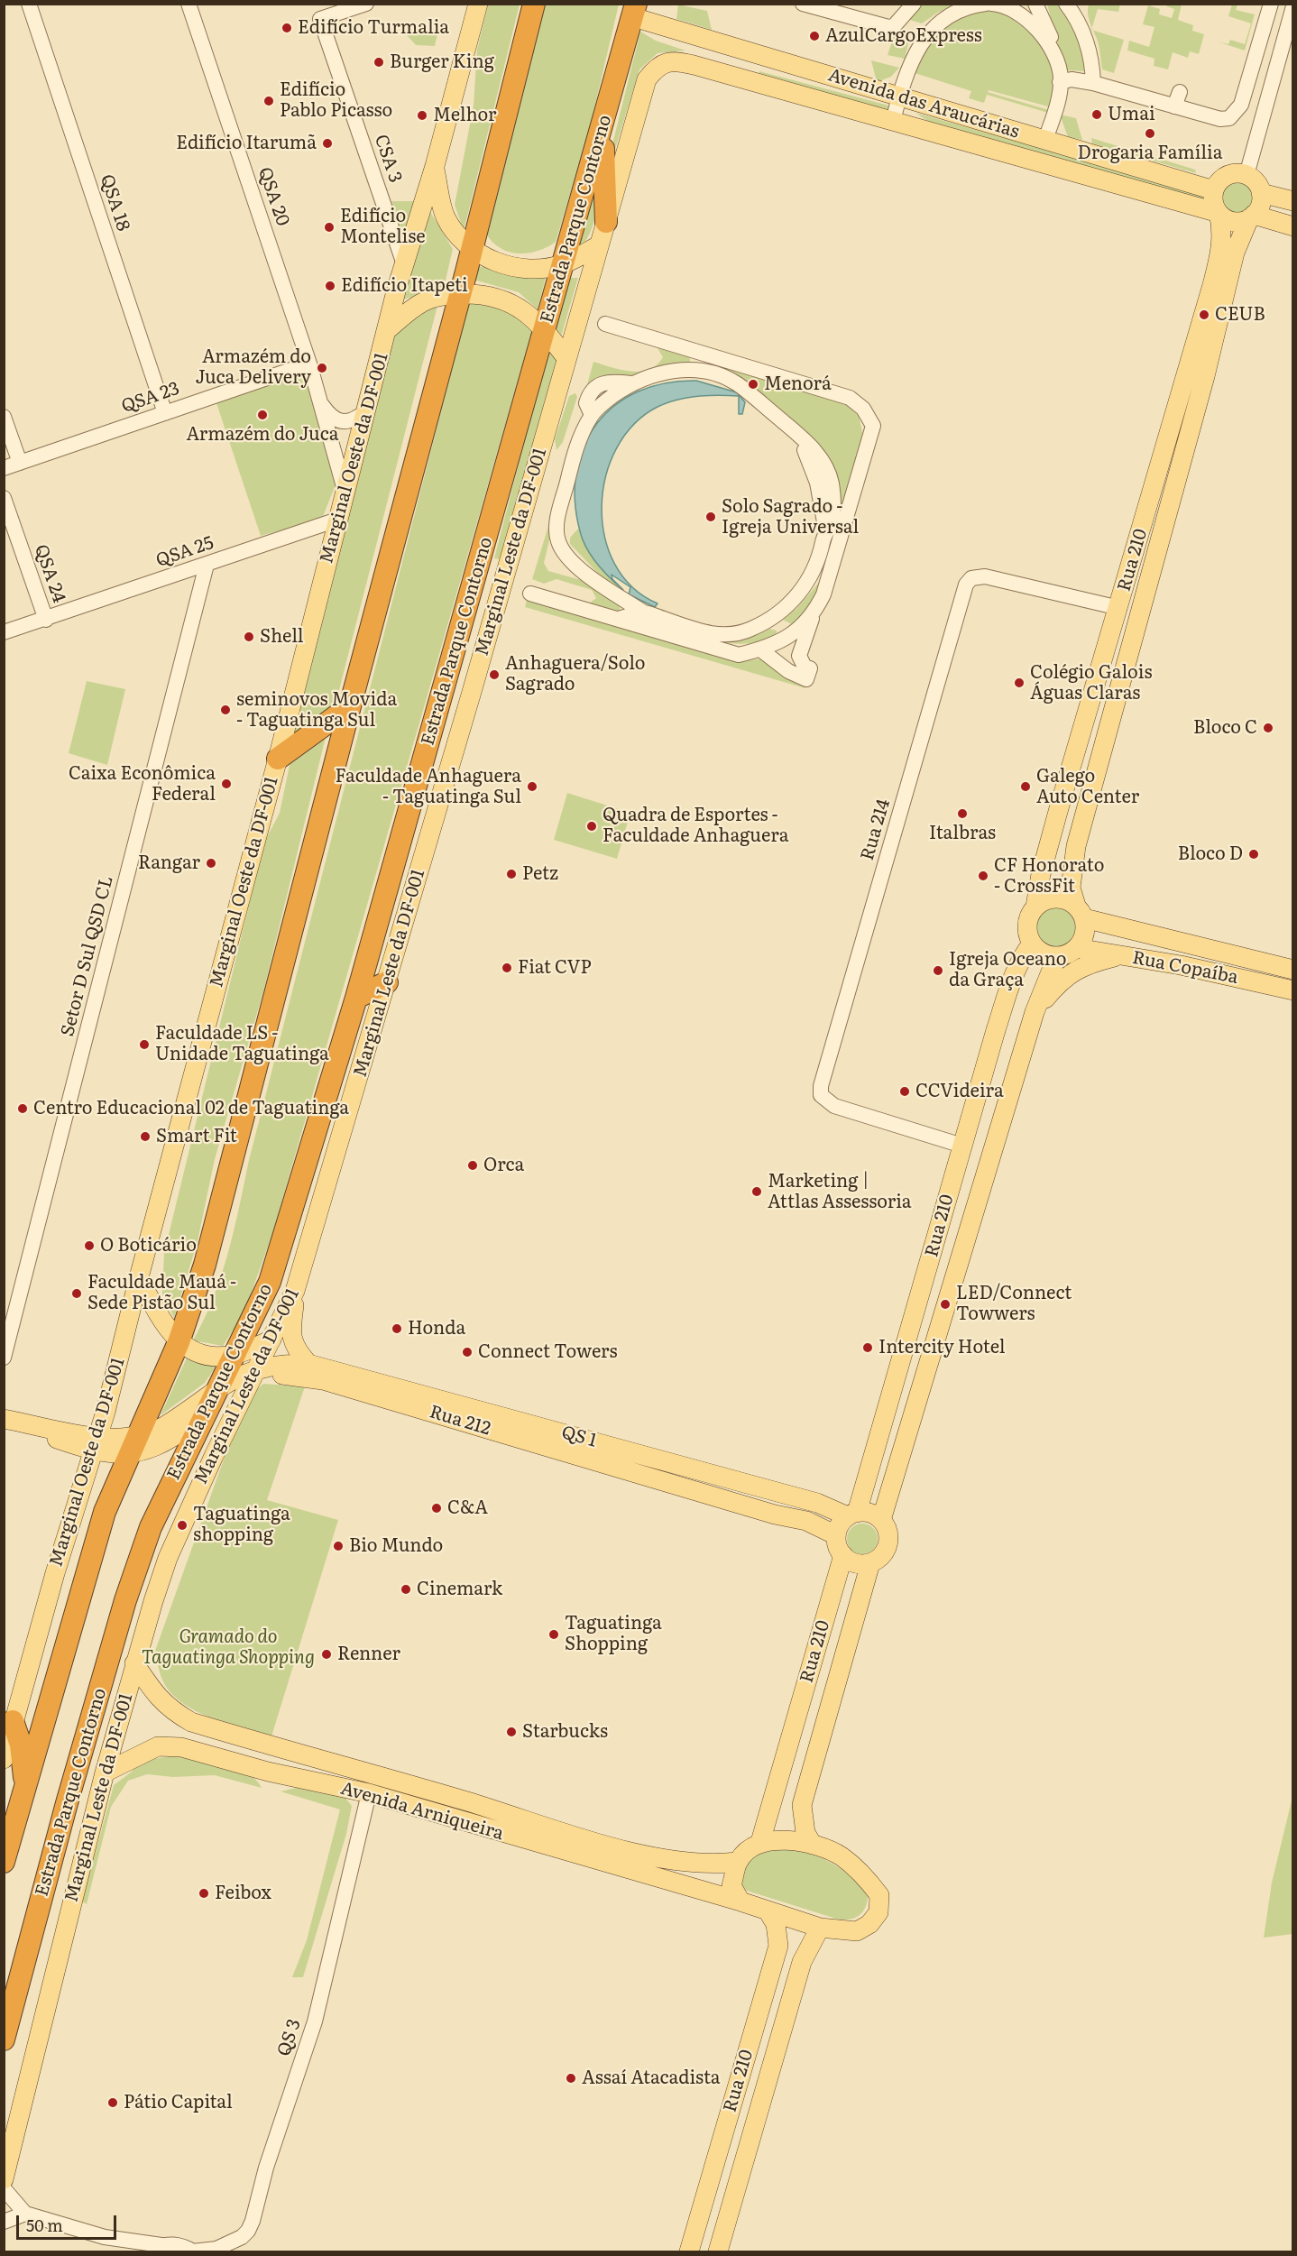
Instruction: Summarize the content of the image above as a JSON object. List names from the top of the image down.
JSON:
{
  "streets": {
    "highway": ["Estrada Parque Contorno"],
    "main road": [
      "Avenida das Araucárias",
      "Marginal Oeste da DF-001",
      "Marginal Leste da DF-001",
      "Rua 210",
      "Rua Copaíba",
      "Rua 212",
      "QS 1",
      "Avenida Arniqueira"
    ],
    "street": [
      "CSA 3",
      "QSA 20",
      "QSA 18",
      "QSA 23",
      "QSA 25",
      "QSA 24",
      "Rua 214",
      "Setor D Sul QSD CL",
      "QS 3"
    ]
  },
  "crossings": [
    ["Avenida das Araucárias", "Estrada Parque Contorno"],
    ["Avenida das Araucárias", "Marginal Leste da DF-001"],
    ["Avenida das Araucárias", "Rua 210"],
    ["CSA 3", "Marginal Oeste da DF-001"],
    ["QSA 20", "QSA 23"],
    ["QSA 20", "Marginal Oeste da DF-001"],
    ["QSA 18", "QSA 23"],
    ["Estrada Parque Contorno", "Rua 212"],
    ["Marginal Oeste da DF-001", "QSA 25"],
    ["Marginal Oeste da DF-001", "Rua 212"],
    ["QSA 25", "QSA 24"],
    ["QSA 25", "Setor D Sul QSD CL"],
    ["Marginal Leste da DF-001", "Rua 212"],
    ["Marginal Leste da DF-001", "Avenida Arniqueira"],
    ["Rua 210", "Rua 214"],
    ["Rua 210", "Rua Copaíba"],
    ["Rua 210", "Rua 212"],
    ["Rua 210", "QS 1"],
    ["Rua 210", "Avenida Arniqueira"],
    ["Rua 212", "QS 1"],
    ["Avenida Arniqueira", "QS 3"]
  ],
  "parks": ["Gramado do Taguatinga Shopping"],
  "places": [
    "Edifício Turmalia",
    "AzulCargoExpress",
    "Burger King",
    "Edifício Pablo Picasso",
    "Umai",
    "Melhor",
    "Drogaria Família",
    "Edifício Itarumã",
    "Edifício Montelise",
    "Edifício Itapeti",
    "CEUB",
    "Armazém do Juca Delivery",
    "Menorá",
    "Armazém do Juca",
    "Solo Sagrado - Igreja Universal",
    "Shell",
    "Anhaguera/Solo Sagrado",
    "Colégio Galois Águas Claras",
    "seminovos Movida - Taguatinga Sul",
    "Bloco C",
    "Caixa Econômica Federal",
    "Faculdade Anhaguera - Taguatinga Sul",
    "Galego Auto Center",
    "Italbras",
    "Quadra de Esportes - Faculdade Anhaguera",
    "Bloco D",
    "Rangar",
    "Petz",
    "CF Honorato - CrossFit",
    "Fiat CVP",
    "Igreja Oceano da Graça",
    "Faculdade LS - Unidade Taguatinga",
    "CCVideira",
    "Centro Educacional 02 de Taguatinga",
    "Smart Fit",
    "Orca",
    "Marketing | Attlas Assessoria",
    "O Boticário",
    "Faculdade Mauá - Sede Pistão Sul",
    "LED/Connect Towwers",
    "Honda",
    "Intercity Hotel",
    "Connect Towers",
    "C&A",
    "Taguatinga shopping",
    "Bio Mundo",
    "Cinemark",
    "Taguatinga Shopping",
    "Renner",
    "Starbucks",
    "Feibox",
    "Assaí Atacadista",
    "Pátio Capital"
  ],
  "scale_bar": "50 m"
}
